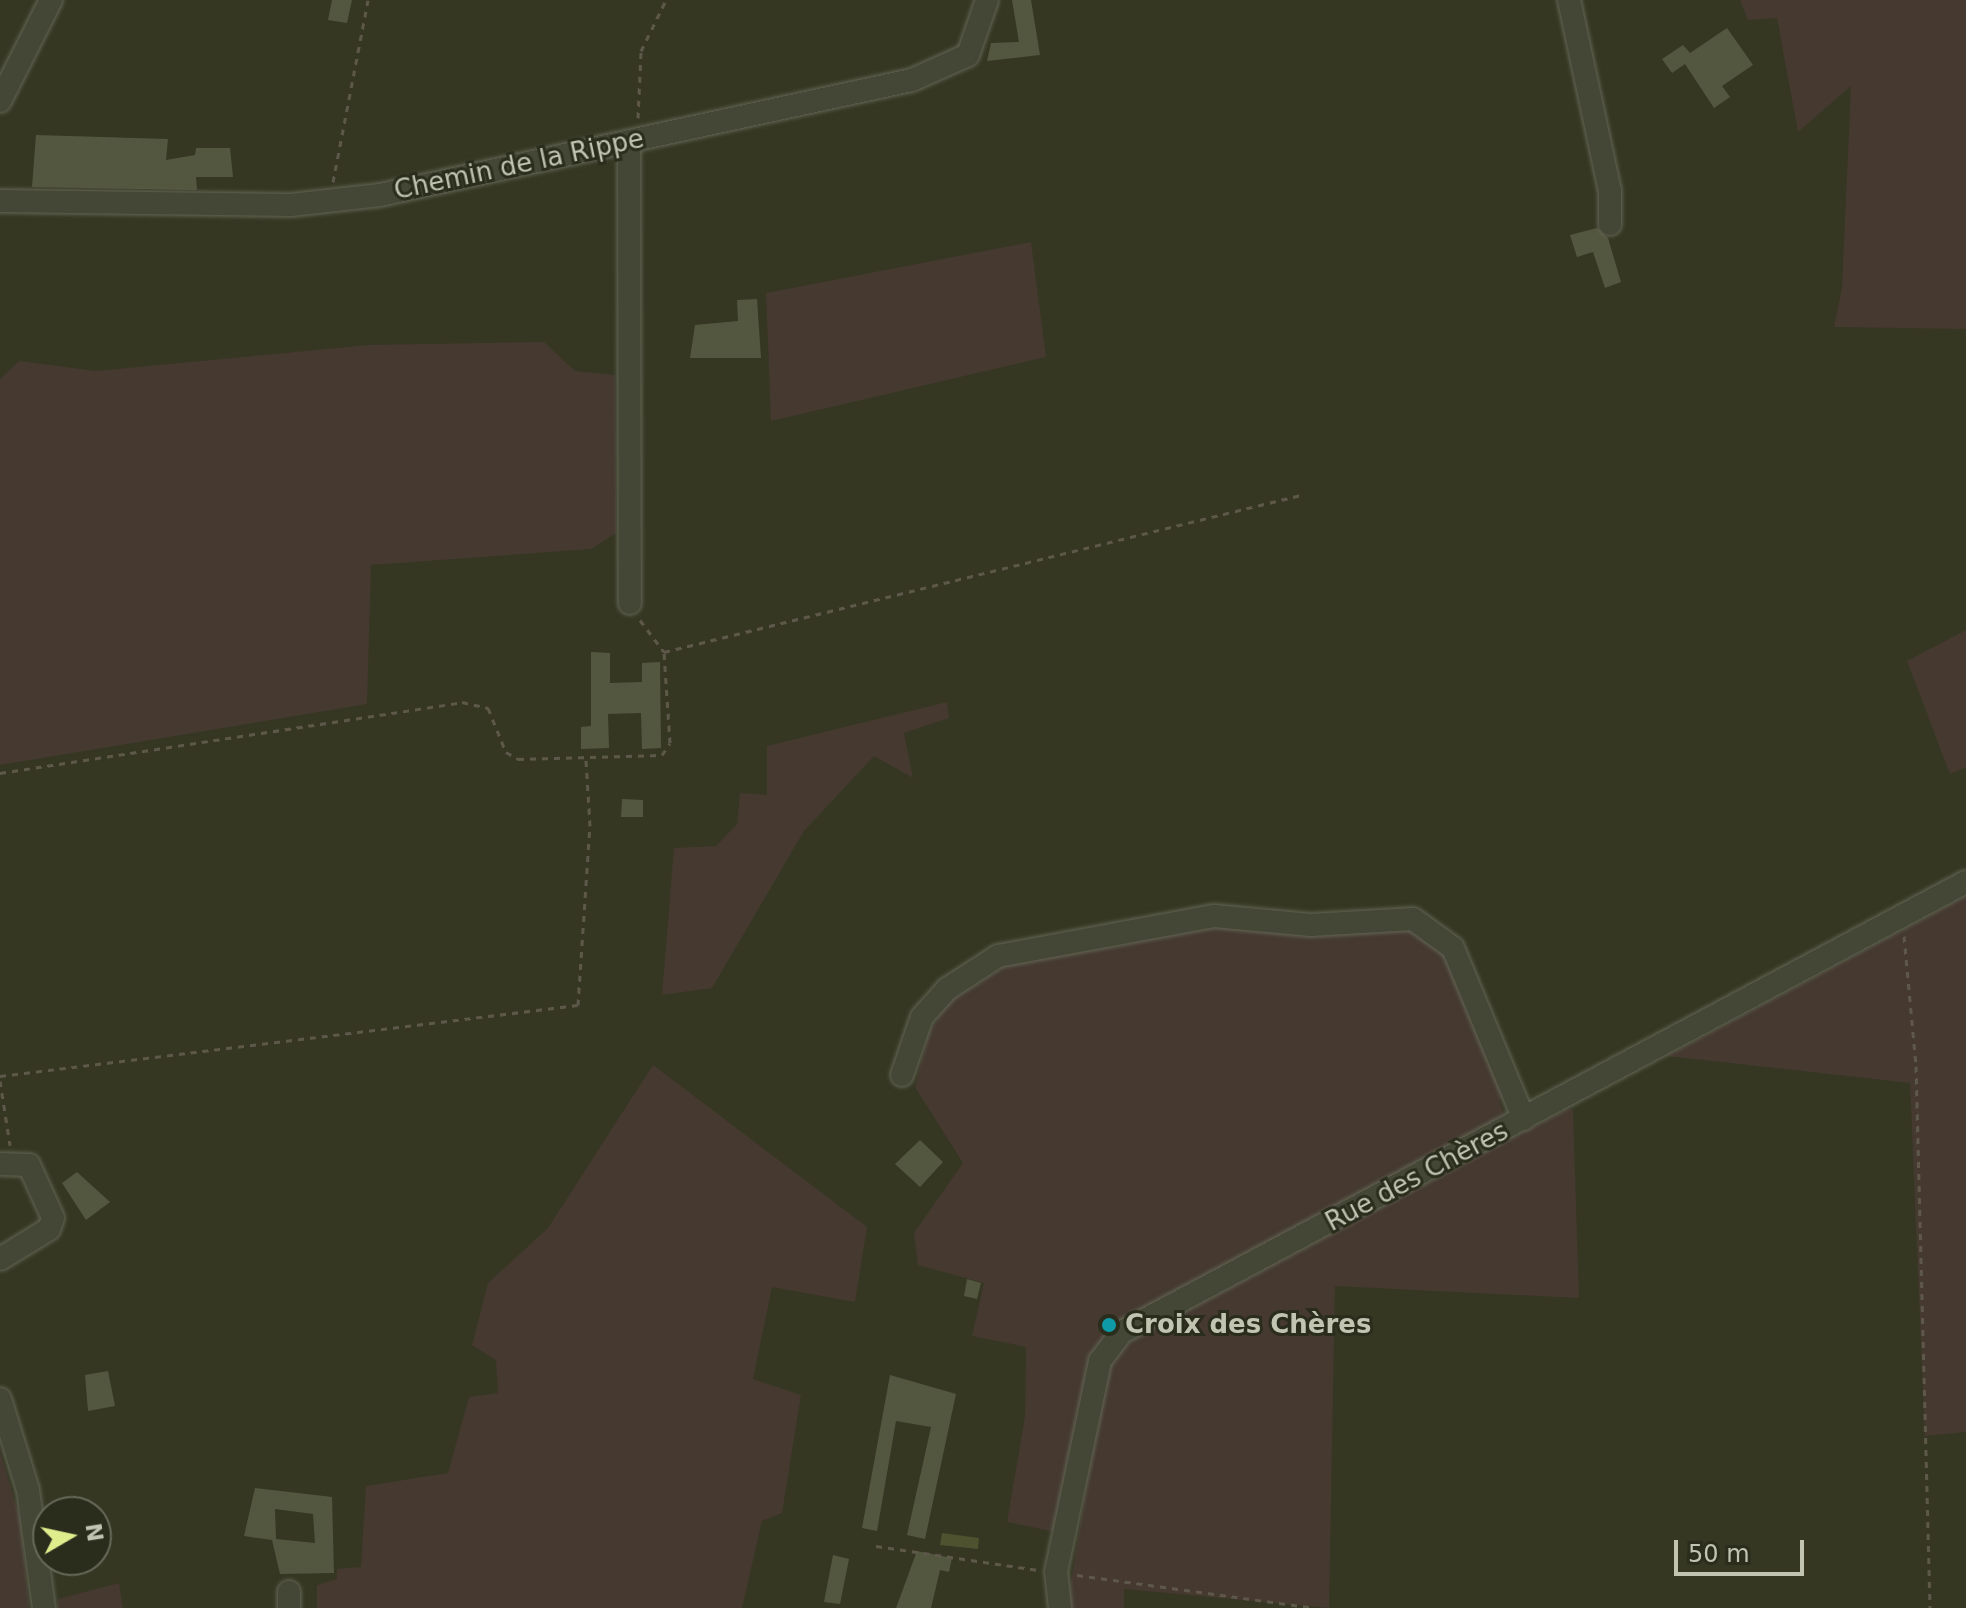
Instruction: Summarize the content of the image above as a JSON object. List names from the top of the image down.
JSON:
{
  "streets": {
    "street": ["Chemin de la Rippe", "Rue des Chères"]
  },
  "places": ["Croix des Chères"],
  "scale_bar": "50 m",
  "north": "right"
}
